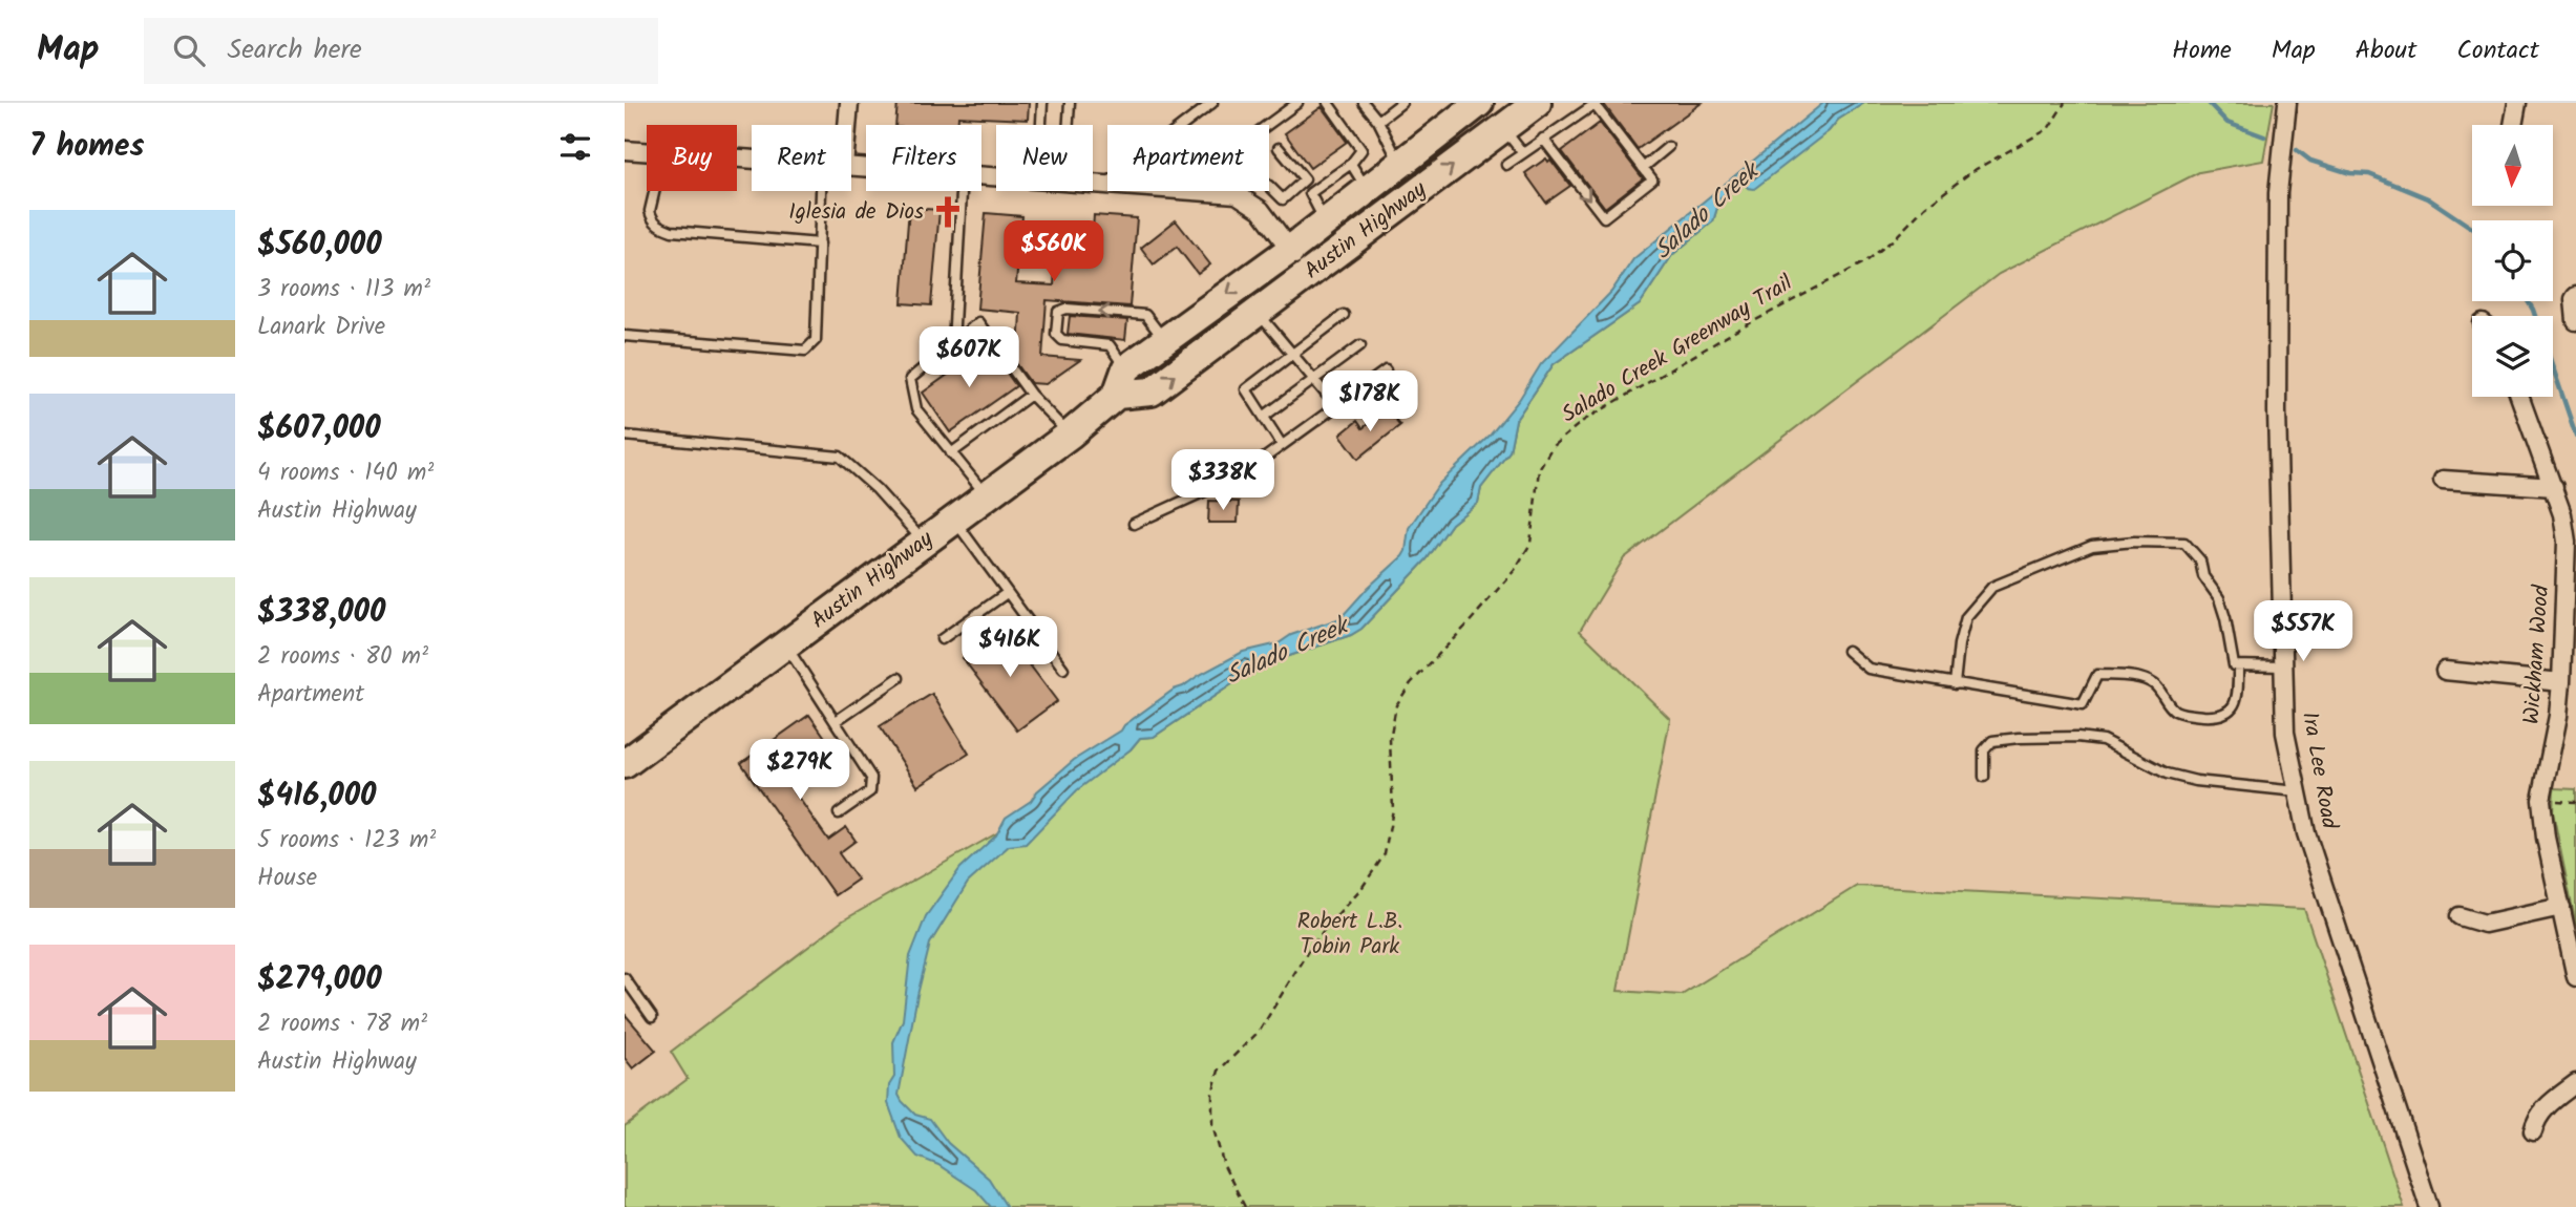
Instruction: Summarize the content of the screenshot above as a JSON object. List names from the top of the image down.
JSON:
{
  "streets": {
    "main road": ["Austin Highway"],
    "street": ["Wickham Wood", "Ira Lee Road"],
    "path": ["Salado Creek Greenway Trail"]
  },
  "water": ["Salado Creek"],
  "parks": ["Robert L.B. Tobin Park"],
  "places": {
    "church": ["Iglesia de Dios"]
  },
  "north": "bottom",
  "page": {
    "header": "Map",
    "search": "Search here",
    "nav": [
      "Home",
      "Map",
      "About",
      "Contact"
    ],
    "heading": "7 homes",
    "chip": [
      "Buy",
      "Rent",
      "Filters",
      "New",
      "Apartment"
    ],
    "list": [
      {
        "name": "$560,000",
        "note": "3 rooms · 113 m² · Lanark Drive"
      },
      {
        "name": "$607,000",
        "note": "4 rooms · 140 m² · Austin Highway"
      },
      {
        "name": "$338,000",
        "note": "2 rooms · 80 m² · Apartment"
      },
      {
        "name": "$416,000",
        "note": "5 rooms · 123 m² · House"
      },
      {
        "name": "$279,000",
        "note": "2 rooms · 78 m² · Austin Highway"
      }
    ],
    "price": [
      "$560K",
      "$607K",
      "$178K",
      "$338K",
      "$557K",
      "$416K",
      "$279K"
    ]
  }
}
